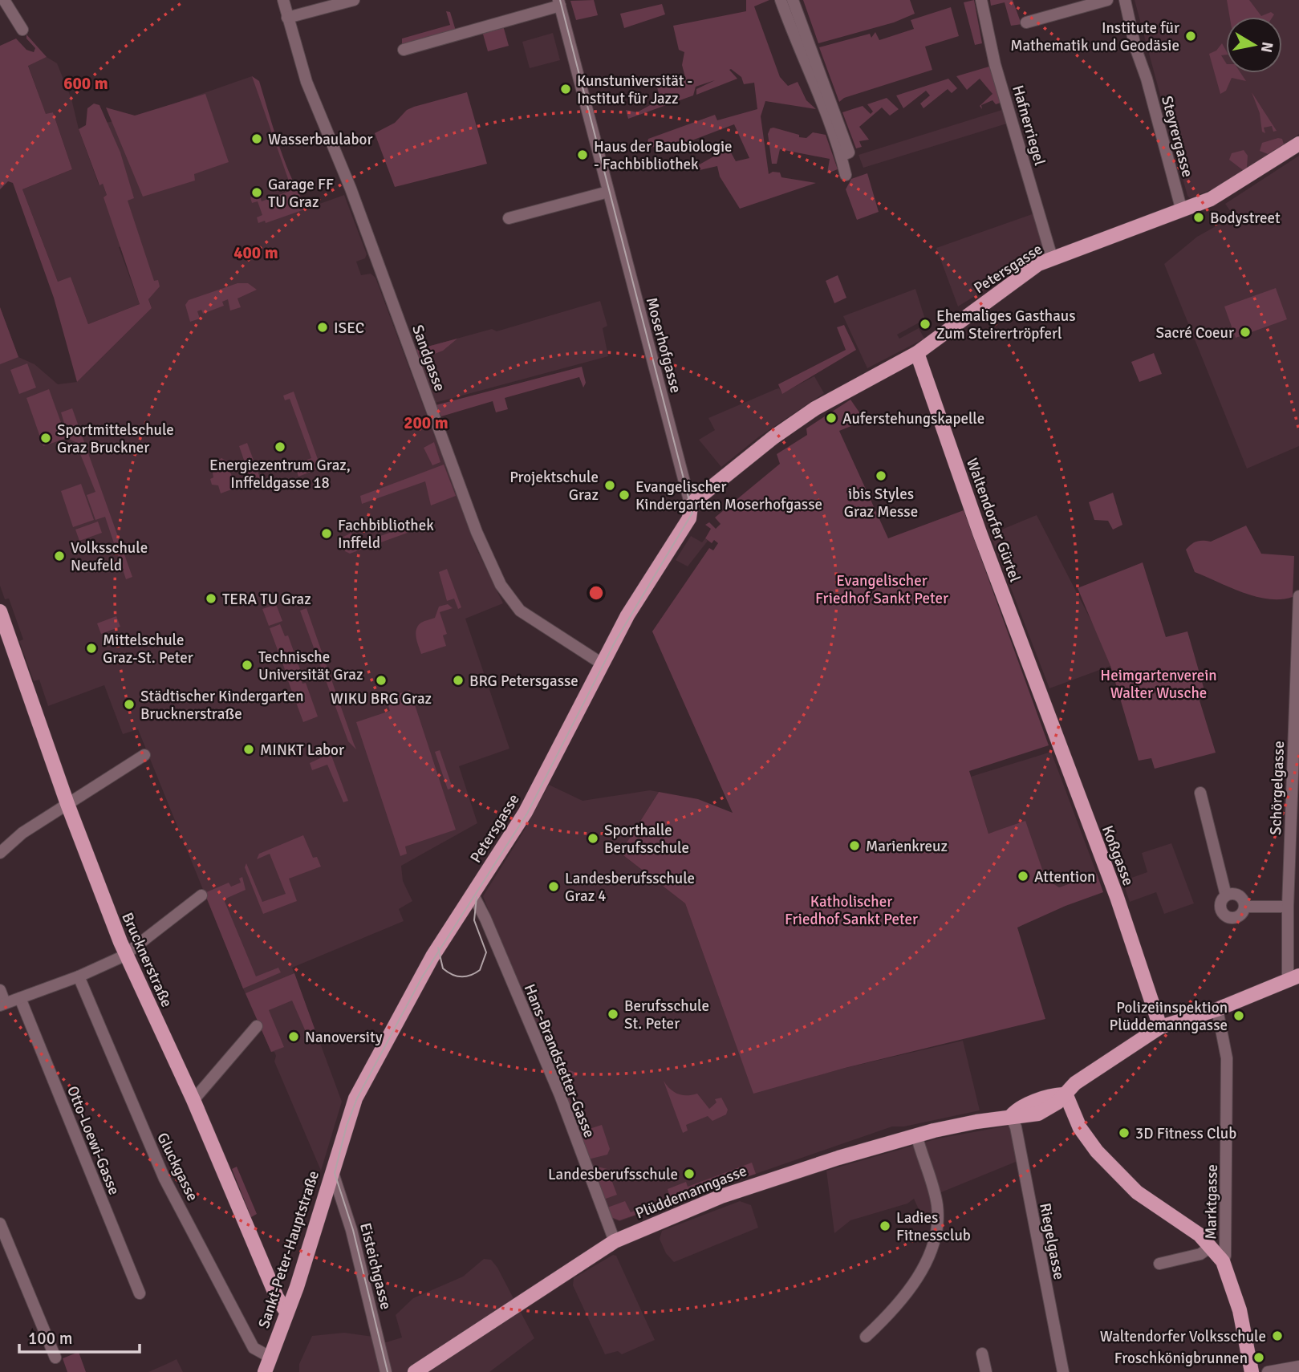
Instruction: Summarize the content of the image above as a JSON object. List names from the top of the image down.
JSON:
{
  "streets": {
    "main road": [
      "Petersgasse",
      "Waltendorfer Gürtel",
      "Koßgasse",
      "Brucknerstraße",
      "Plüddemanngasse",
      "Sankt-Peter-Hauptstraße"
    ],
    "street": [
      "Hafnerriegel",
      "Steyrergasse",
      "Moserhofgasse",
      "Sandgasse",
      "Schörgelgasse",
      "Hans-Brandstetter-Gasse",
      "Otto-Loewi-Gasse",
      "Gluckgasse",
      "Marktgasse",
      "Riegelgasse",
      "Eisteichgasse"
    ]
  },
  "crossings": [
    ["Hafnerriegel", "Petersgasse"],
    ["Steyrergasse", "Petersgasse"],
    ["Petersgasse", "Moserhofgasse"],
    ["Petersgasse", "Sandgasse"],
    ["Petersgasse", "Waltendorfer Gürtel"],
    ["Petersgasse", "Hans-Brandstetter-Gasse"],
    ["Petersgasse", "Sankt-Peter-Hauptstraße"],
    ["Petersgasse", "Eisteichgasse"],
    ["Waltendorfer Gürtel", "Koßgasse"],
    ["Schörgelgasse", "Plüddemanngasse"],
    ["Koßgasse", "Plüddemanngasse"],
    ["Brucknerstraße", "Sankt-Peter-Hauptstraße"],
    ["Hans-Brandstetter-Gasse", "Plüddemanngasse"],
    ["Gluckgasse", "Sankt-Peter-Hauptstraße"],
    ["Plüddemanngasse", "Marktgasse"],
    ["Plüddemanngasse", "Riegelgasse"],
    ["Sankt-Peter-Hauptstraße", "Eisteichgasse"]
  ],
  "parks": ["Evangelischer Friedhof Sankt Peter", "Heimgartenverein Walter Wusche", "Katholischer Friedhof Sankt Peter"],
  "places": [
    "Institute für Mathematik und Geodäsie",
    "Kunstuniversität - Institut für Jazz",
    "Wasserbaulabor",
    "Haus der Baubiologie - Fachbibliothek",
    "Garage FF TU Graz",
    "Bodystreet",
    "Ehemaliges Gasthaus Zum Steirertröpferl",
    "ISEC",
    "Sacré Coeur",
    "Auferstehungskapelle",
    "Sportmittelschule Graz Bruckner",
    "Energiezentrum Graz, Inffeldgasse 18",
    "ibis Styles Graz Messe",
    "Projektschule Graz",
    "Evangelischer Kindergarten Moserhofgasse",
    "Fachbibliothek Inffeld",
    "Volksschule Neufeld",
    "TERA TU Graz",
    "Mittelschule Graz-St. Peter",
    "Technische Universität Graz",
    "WIKU BRG Graz",
    "BRG Petersgasse",
    "Städtischer Kindergarten Brucknerstraße",
    "MINKT Labor",
    "Sporthalle Berufsschule",
    "Marienkreuz",
    "Attention",
    "Landesberufsschule Graz 4",
    "Berufsschule St. Peter",
    "Polizeiinspektion Plüddemanngasse",
    "Nanoversity",
    "3D Fitness Club",
    "Landesberufsschule",
    "Ladies Fitnessclub",
    "Waltendorfer Volksschule",
    "Froschkönigbrunnen"
  ],
  "scale_bar": "100 m",
  "north": "right",
  "rings": ["600 m", "400 m", "200 m"]
}
